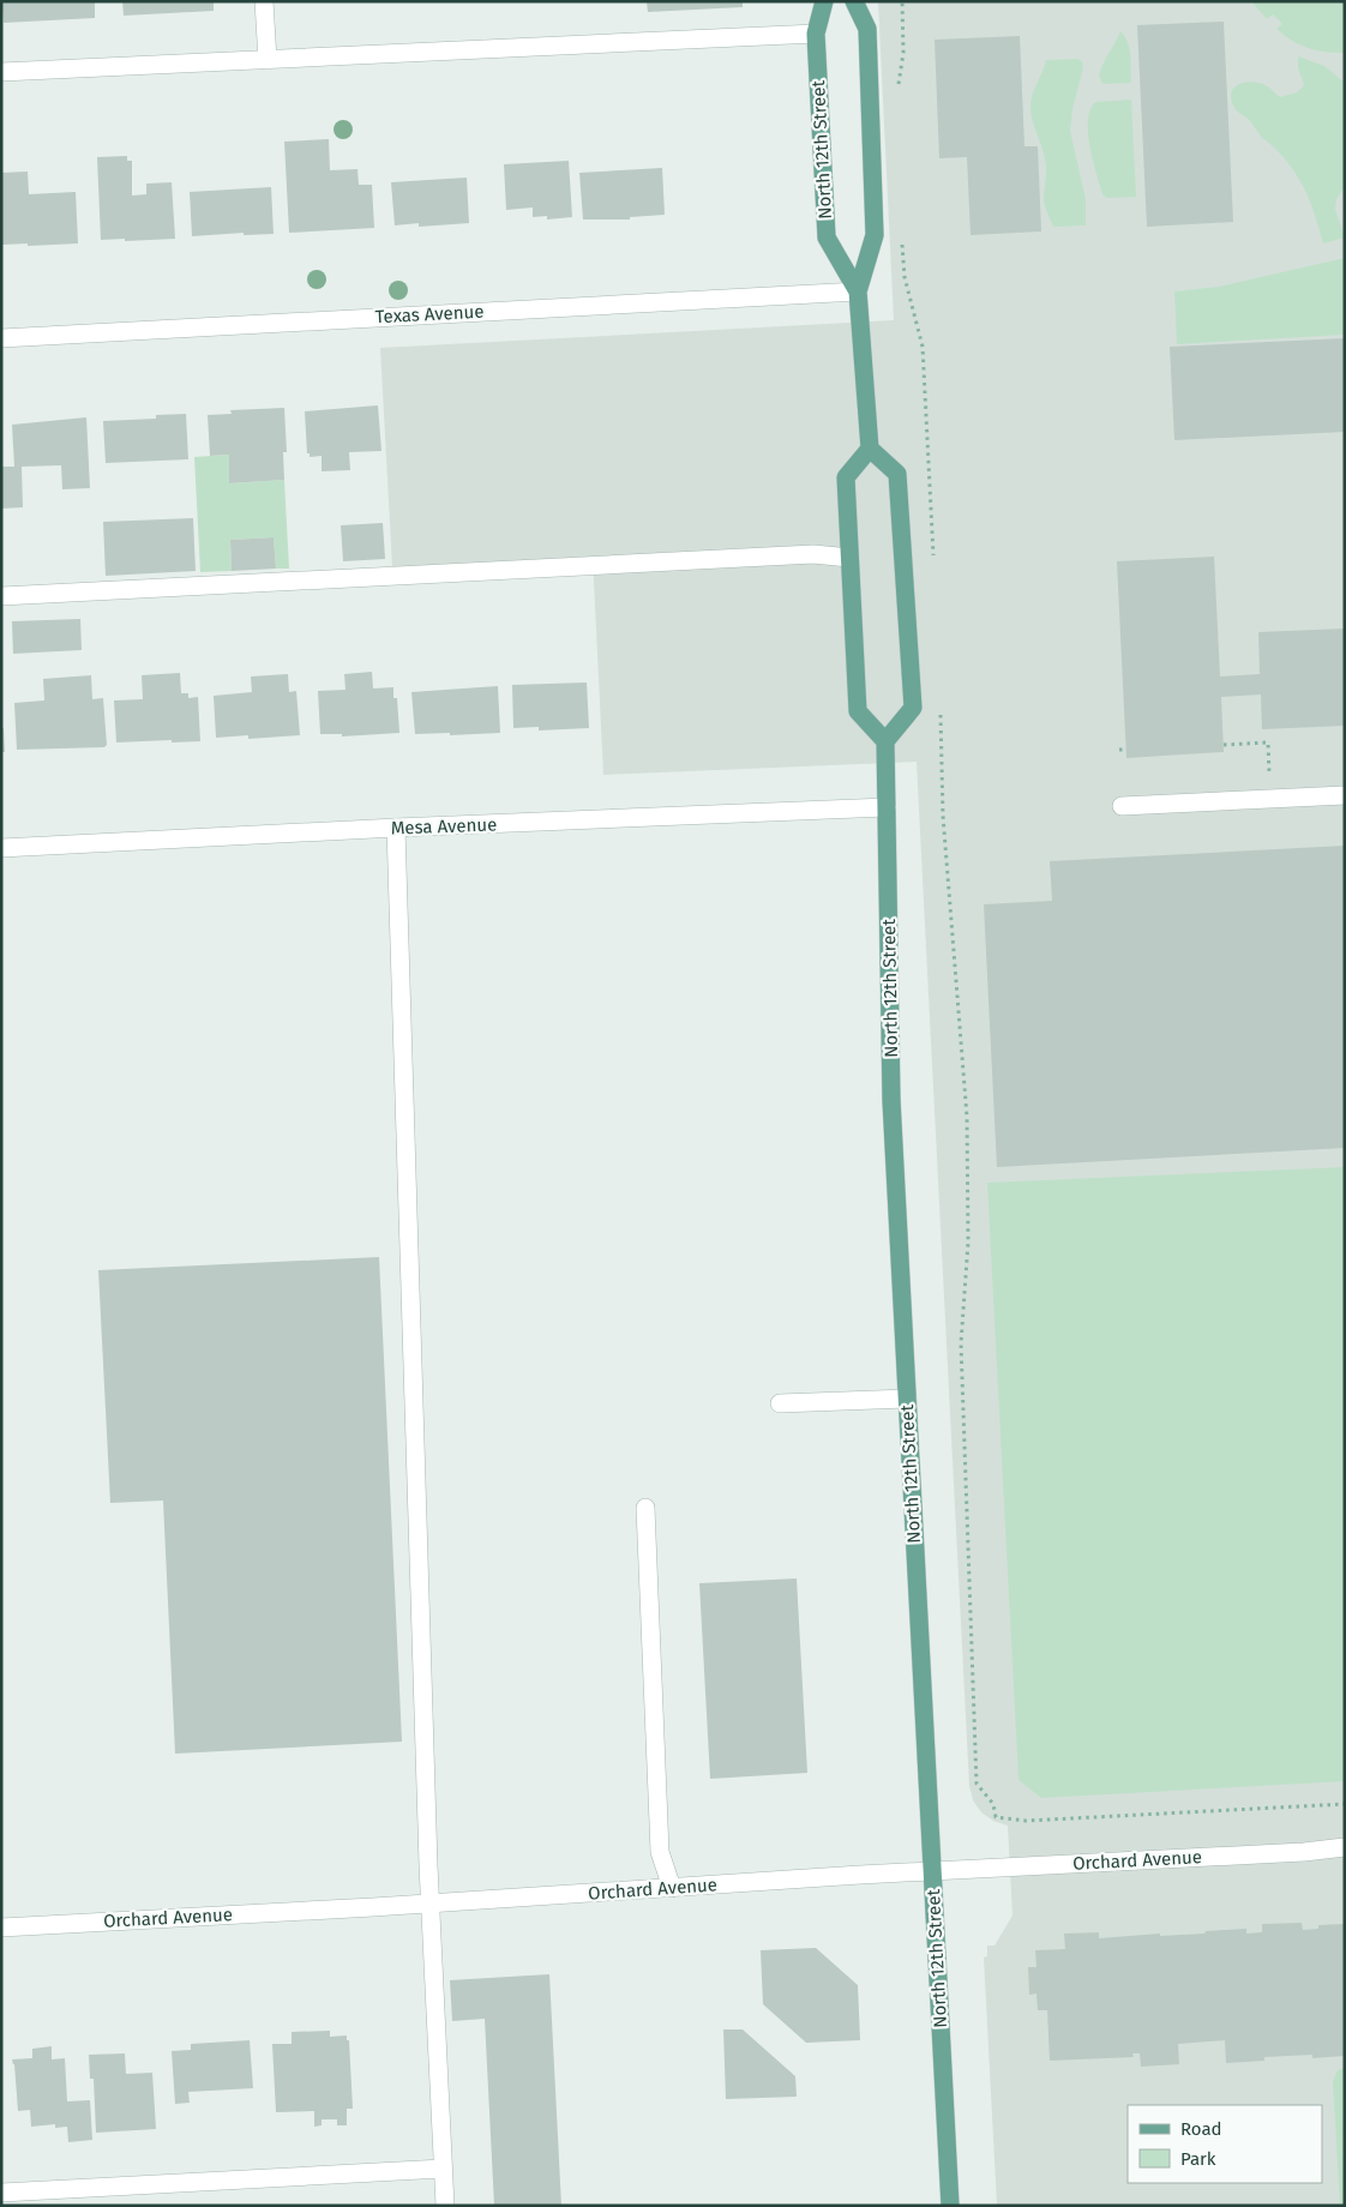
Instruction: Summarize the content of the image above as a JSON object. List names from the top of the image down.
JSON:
{
  "streets": {
    "main road": ["North 12th Street"],
    "street": ["Texas Avenue", "Mesa Avenue", "Orchard Avenue"]
  },
  "crossings": [
    ["North 12th Street", "Texas Avenue"],
    ["North 12th Street", "Mesa Avenue"],
    ["North 12th Street", "Orchard Avenue"]
  ],
  "legend": ["Road", "Park"]
}
